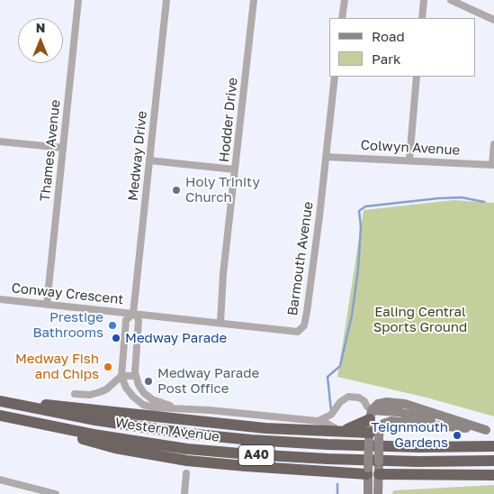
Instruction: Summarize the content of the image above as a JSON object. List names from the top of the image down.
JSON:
{
  "streets": {
    "highway": ["Western Avenue", "A40"],
    "street": [
      "Hodder Drive",
      "Colwyn Avenue",
      "Thames Avenue",
      "Medway Drive",
      "Barmouth Avenue",
      "Conway Crescent"
    ]
  },
  "crossings": [
    ["Hodder Drive", "Barmouth Avenue"],
    ["Colwyn Avenue", "Barmouth Avenue"],
    ["Thames Avenue", "Conway Crescent"],
    ["Medway Drive", "Barmouth Avenue"],
    ["Medway Drive", "Conway Crescent"],
    ["Barmouth Avenue", "Conway Crescent"],
    ["Western Avenue", "A40"]
  ],
  "parks": ["Ealing Central Sports Ground"],
  "places": [
    "Holy Trinity Church",
    "Prestige Bathrooms",
    "Medway Parade",
    "Medway Fish and Chips",
    "Medway Parade Post Office",
    "Teignmouth Gardens"
  ],
  "legend": ["Road", "Park"],
  "north": "top"
}
